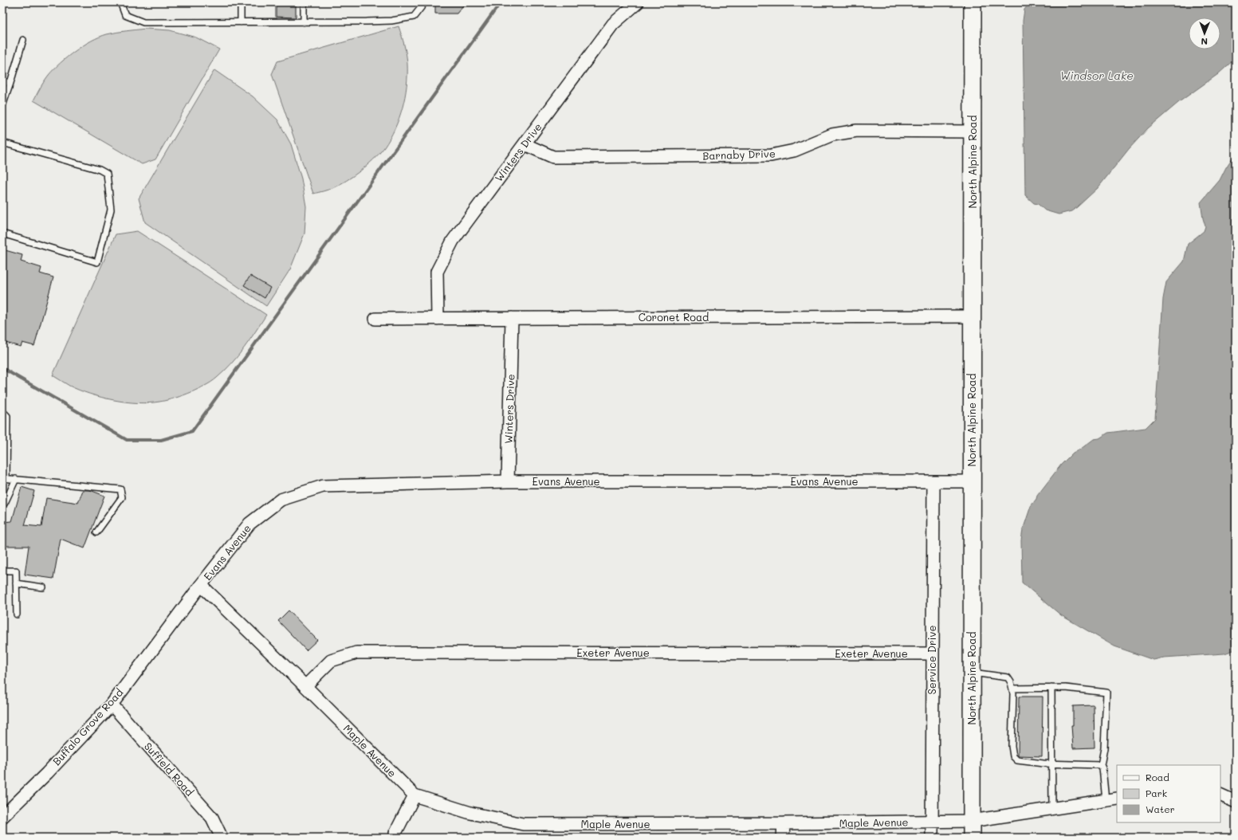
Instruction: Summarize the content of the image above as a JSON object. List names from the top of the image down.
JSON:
{
  "streets": {
    "main road": ["North Alpine Road"],
    "street": [
      "Winters Drive",
      "Barnaby Drive",
      "Coronet Road",
      "Evans Avenue",
      "Exeter Avenue",
      "Service Drive",
      "Buffalo Grove Road",
      "Maple Avenue",
      "Suffield Road"
    ]
  },
  "crossings": [
    ["Winters Drive", "Barnaby Drive"],
    ["Winters Drive", "Coronet Road"],
    ["Winters Drive", "Evans Avenue"],
    ["Barnaby Drive", "North Alpine Road"],
    ["North Alpine Road", "Coronet Road"],
    ["North Alpine Road", "Evans Avenue"],
    ["North Alpine Road", "Maple Avenue"],
    ["Evans Avenue", "Service Drive"],
    ["Evans Avenue", "Buffalo Grove Road"],
    ["Evans Avenue", "Maple Avenue"],
    ["Exeter Avenue", "Service Drive"],
    ["Exeter Avenue", "Maple Avenue"],
    ["Service Drive", "Maple Avenue"],
    ["Buffalo Grove Road", "Maple Avenue"],
    ["Buffalo Grove Road", "Suffield Road"]
  ],
  "water": ["Windsor Lake"],
  "legend": ["Road", "Park", "Water"],
  "north": "bottom"
}
